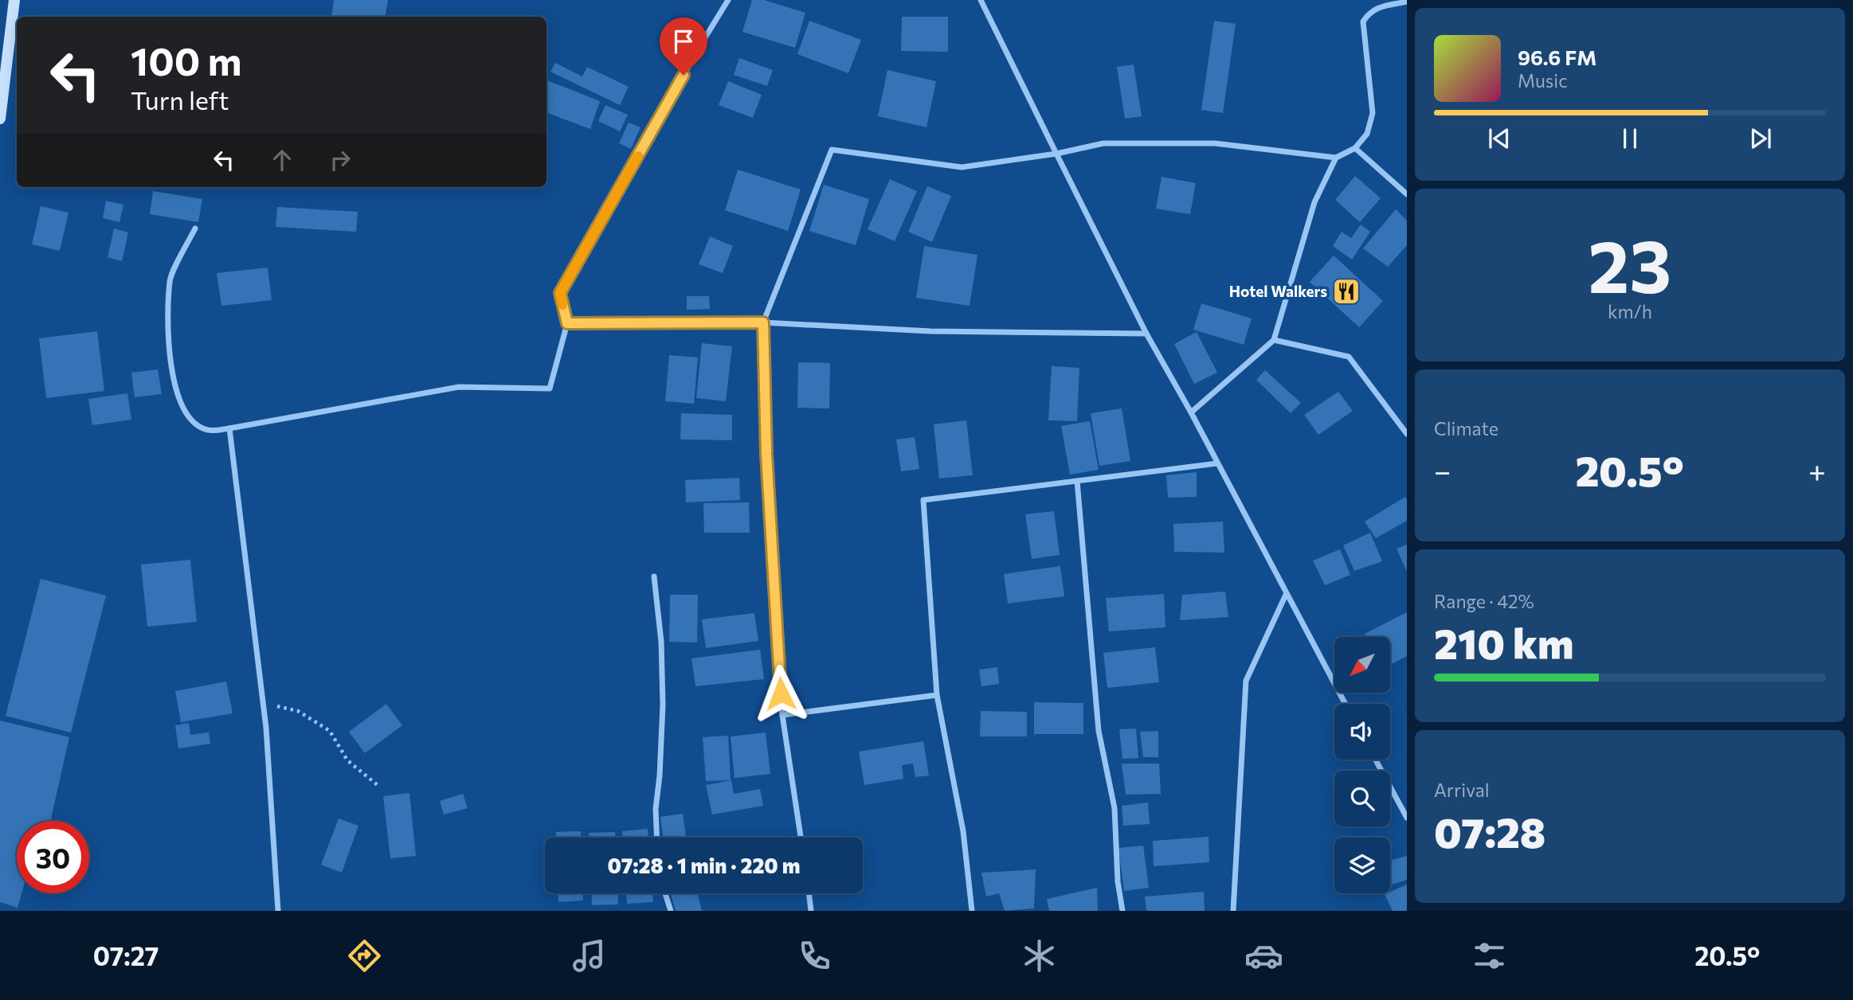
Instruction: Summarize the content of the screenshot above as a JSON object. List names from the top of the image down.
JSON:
{
  "places": {
    "restaurant": ["Hotel Walkers"]
  },
  "north": "bottom left",
  "page": {
    "turn": ["100 m", "Turn left"],
    "song": ["96.6 FM", "Music"],
    "tile": [
      ["23", "km/h"],
      "Climate",
      ["Range · 42%", "210 km"],
      ["Arrival", "07:28"]
    ],
    "heat": ["−", "20.5°", "+"],
    "limit": "30",
    "trip": "07:28 · 1 min · 220 m",
    "tabs": ["07:27", "20.5°"]
  }
}
